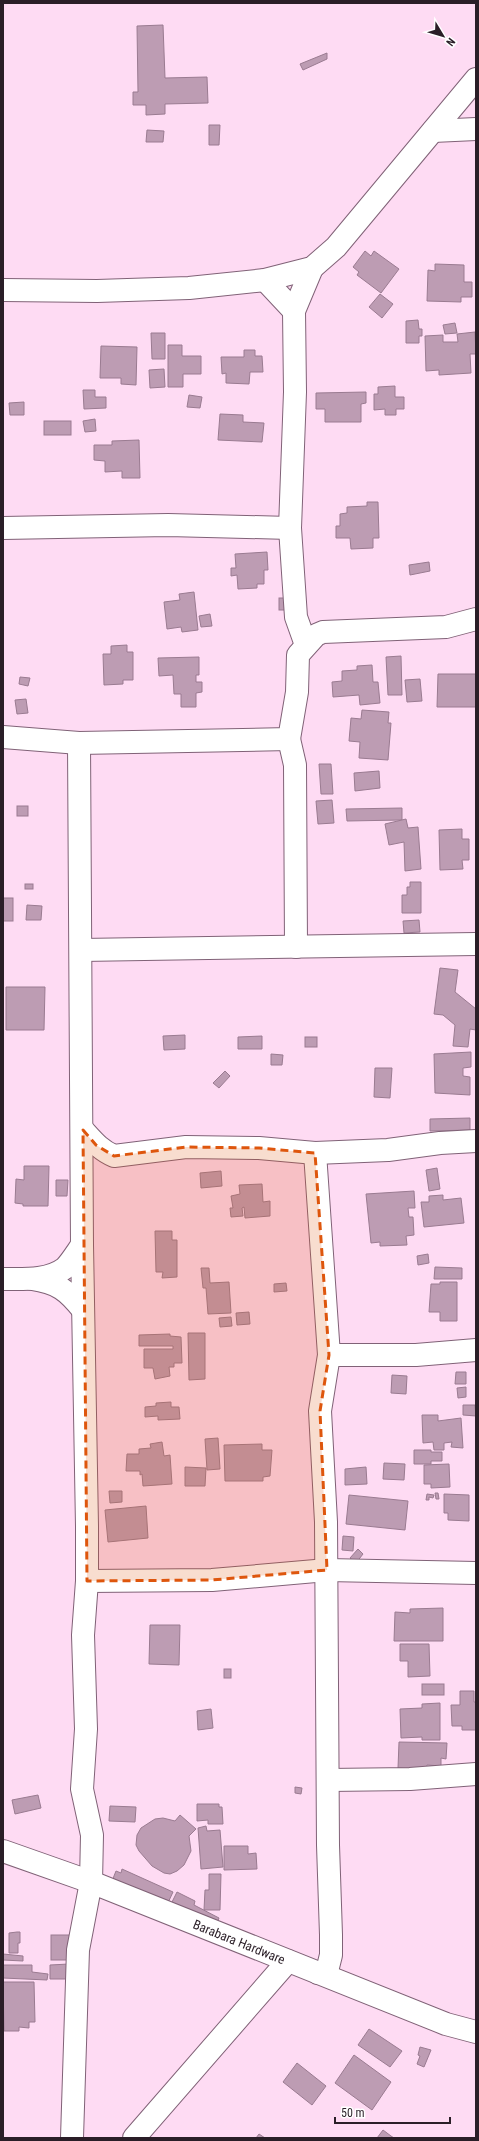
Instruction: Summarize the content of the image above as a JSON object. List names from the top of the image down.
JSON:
{
  "streets": {
    "street": ["Barabara Hardware"]
  },
  "scale_bar": "50 m",
  "north": "bottom right"
}
